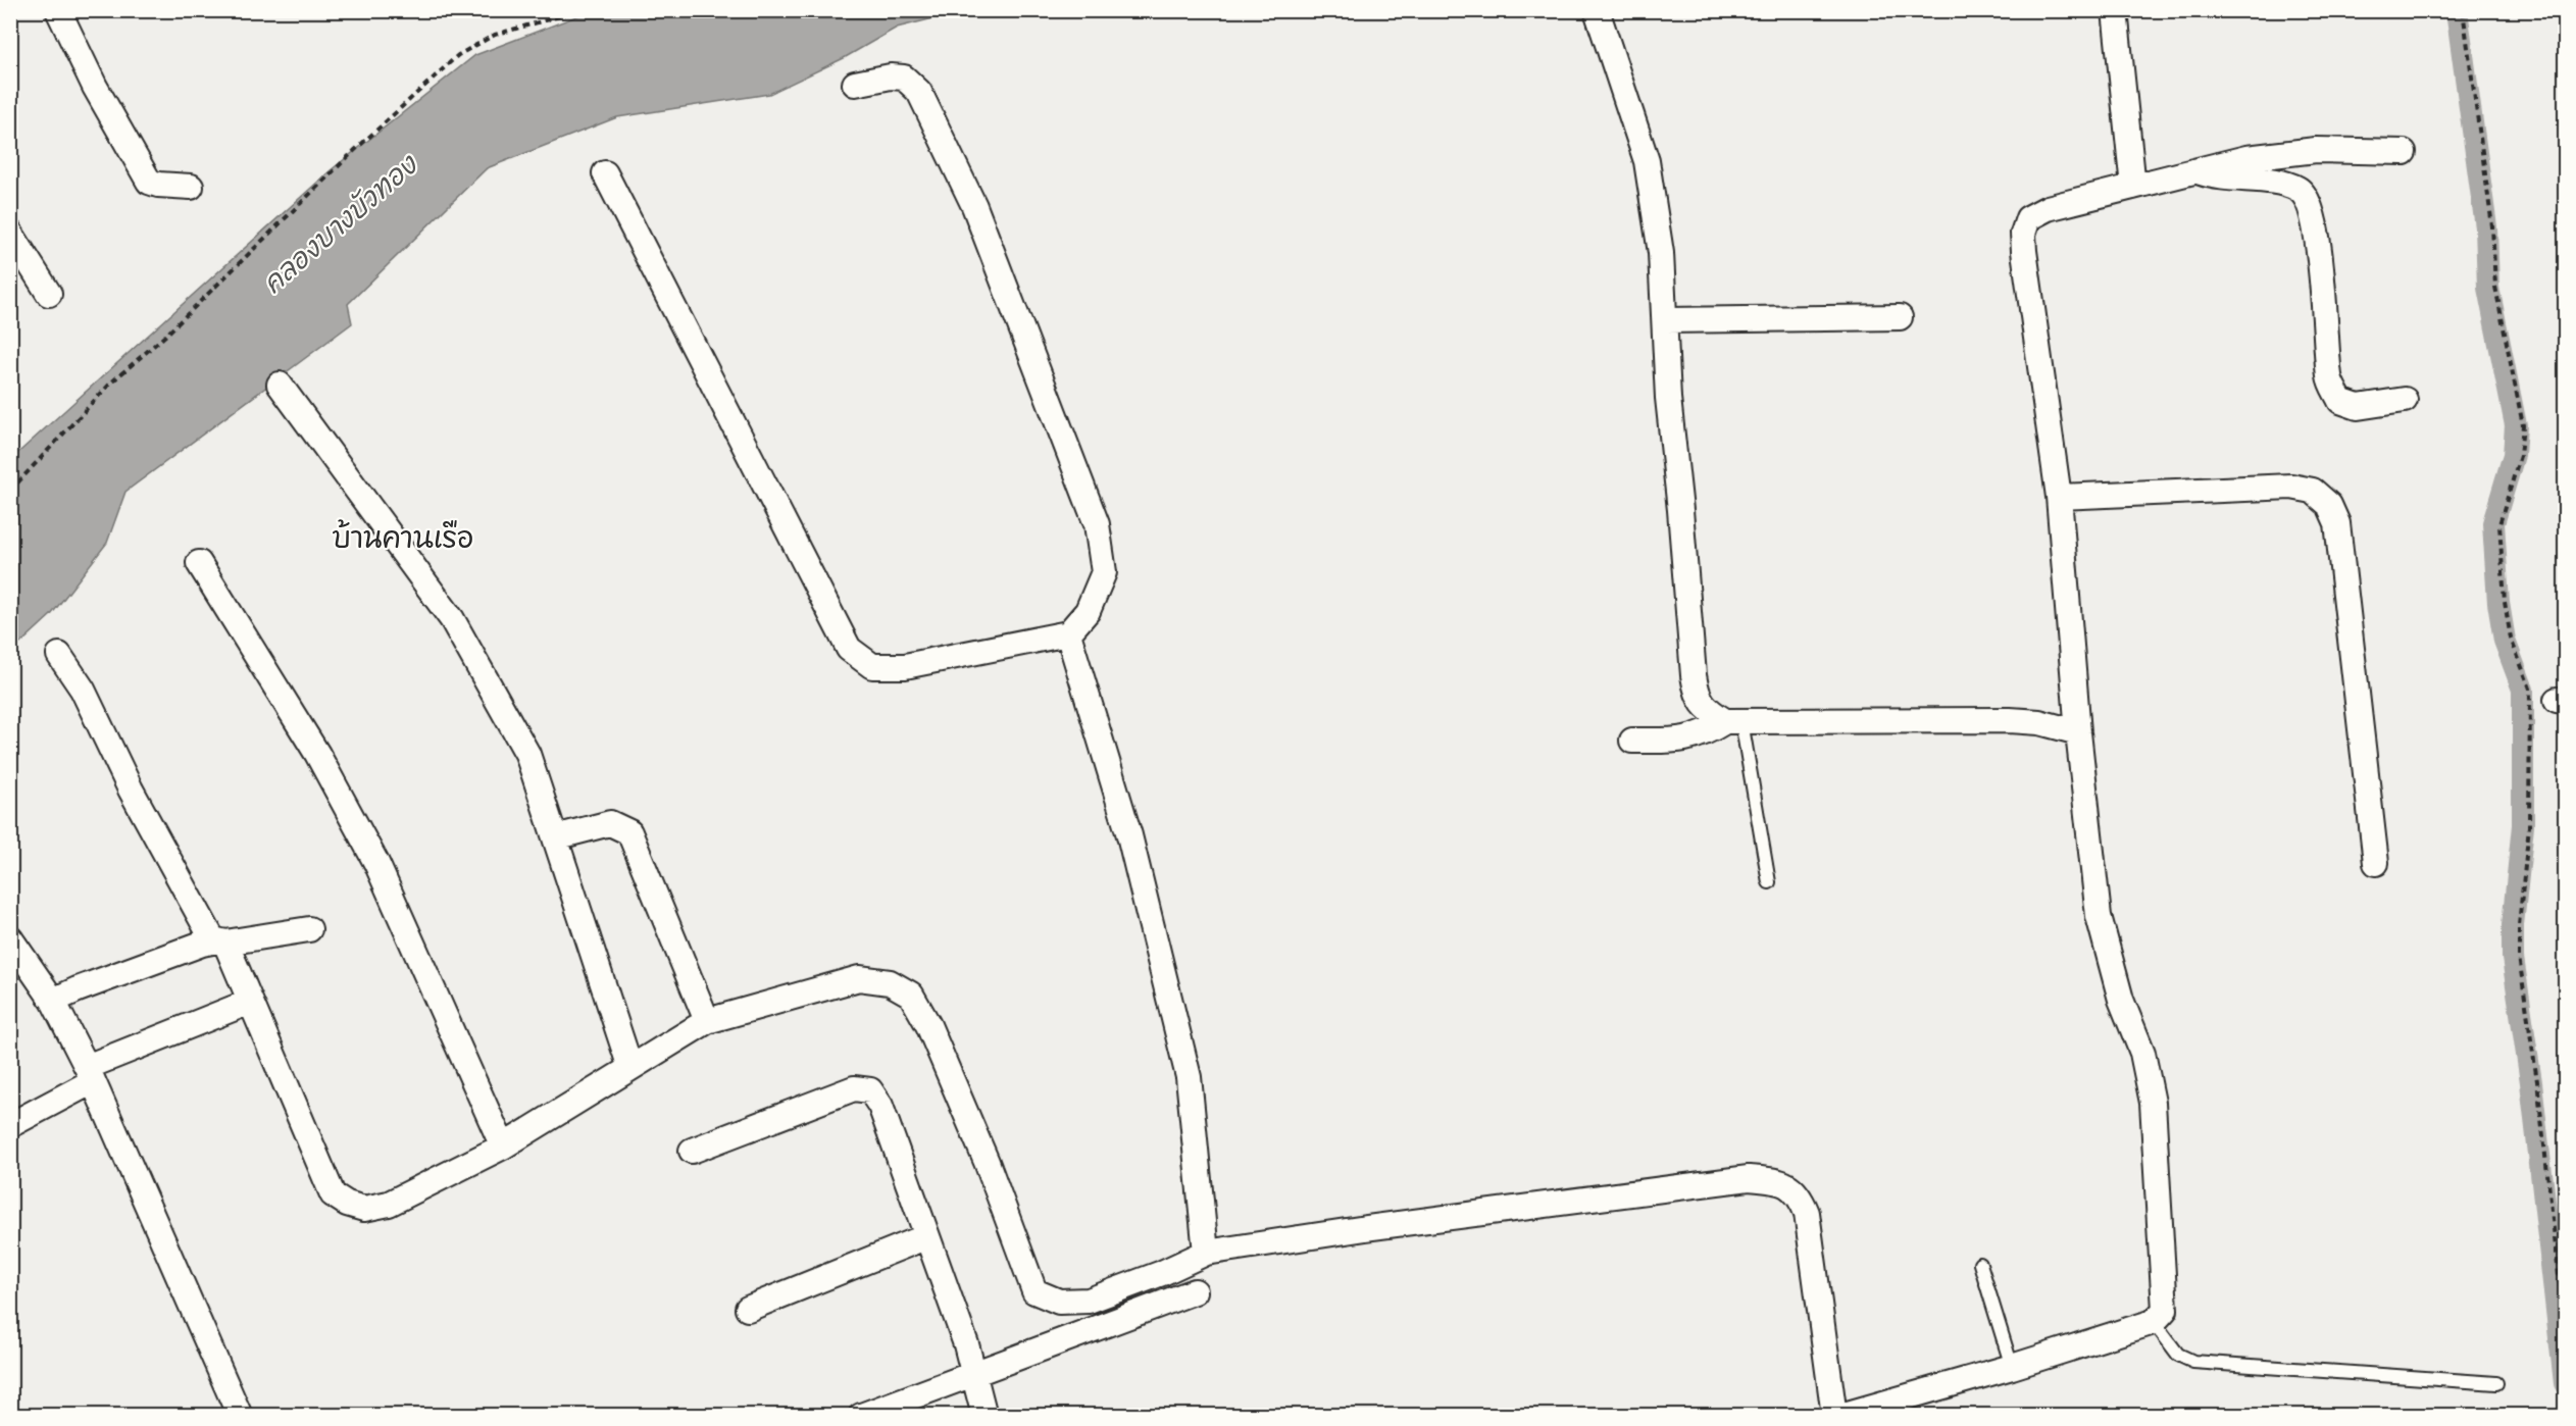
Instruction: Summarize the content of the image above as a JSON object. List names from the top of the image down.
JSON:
{
  "districts": ["บ้านคานเรือ"],
  "water": ["คลองบางบัวทอง"]
}
